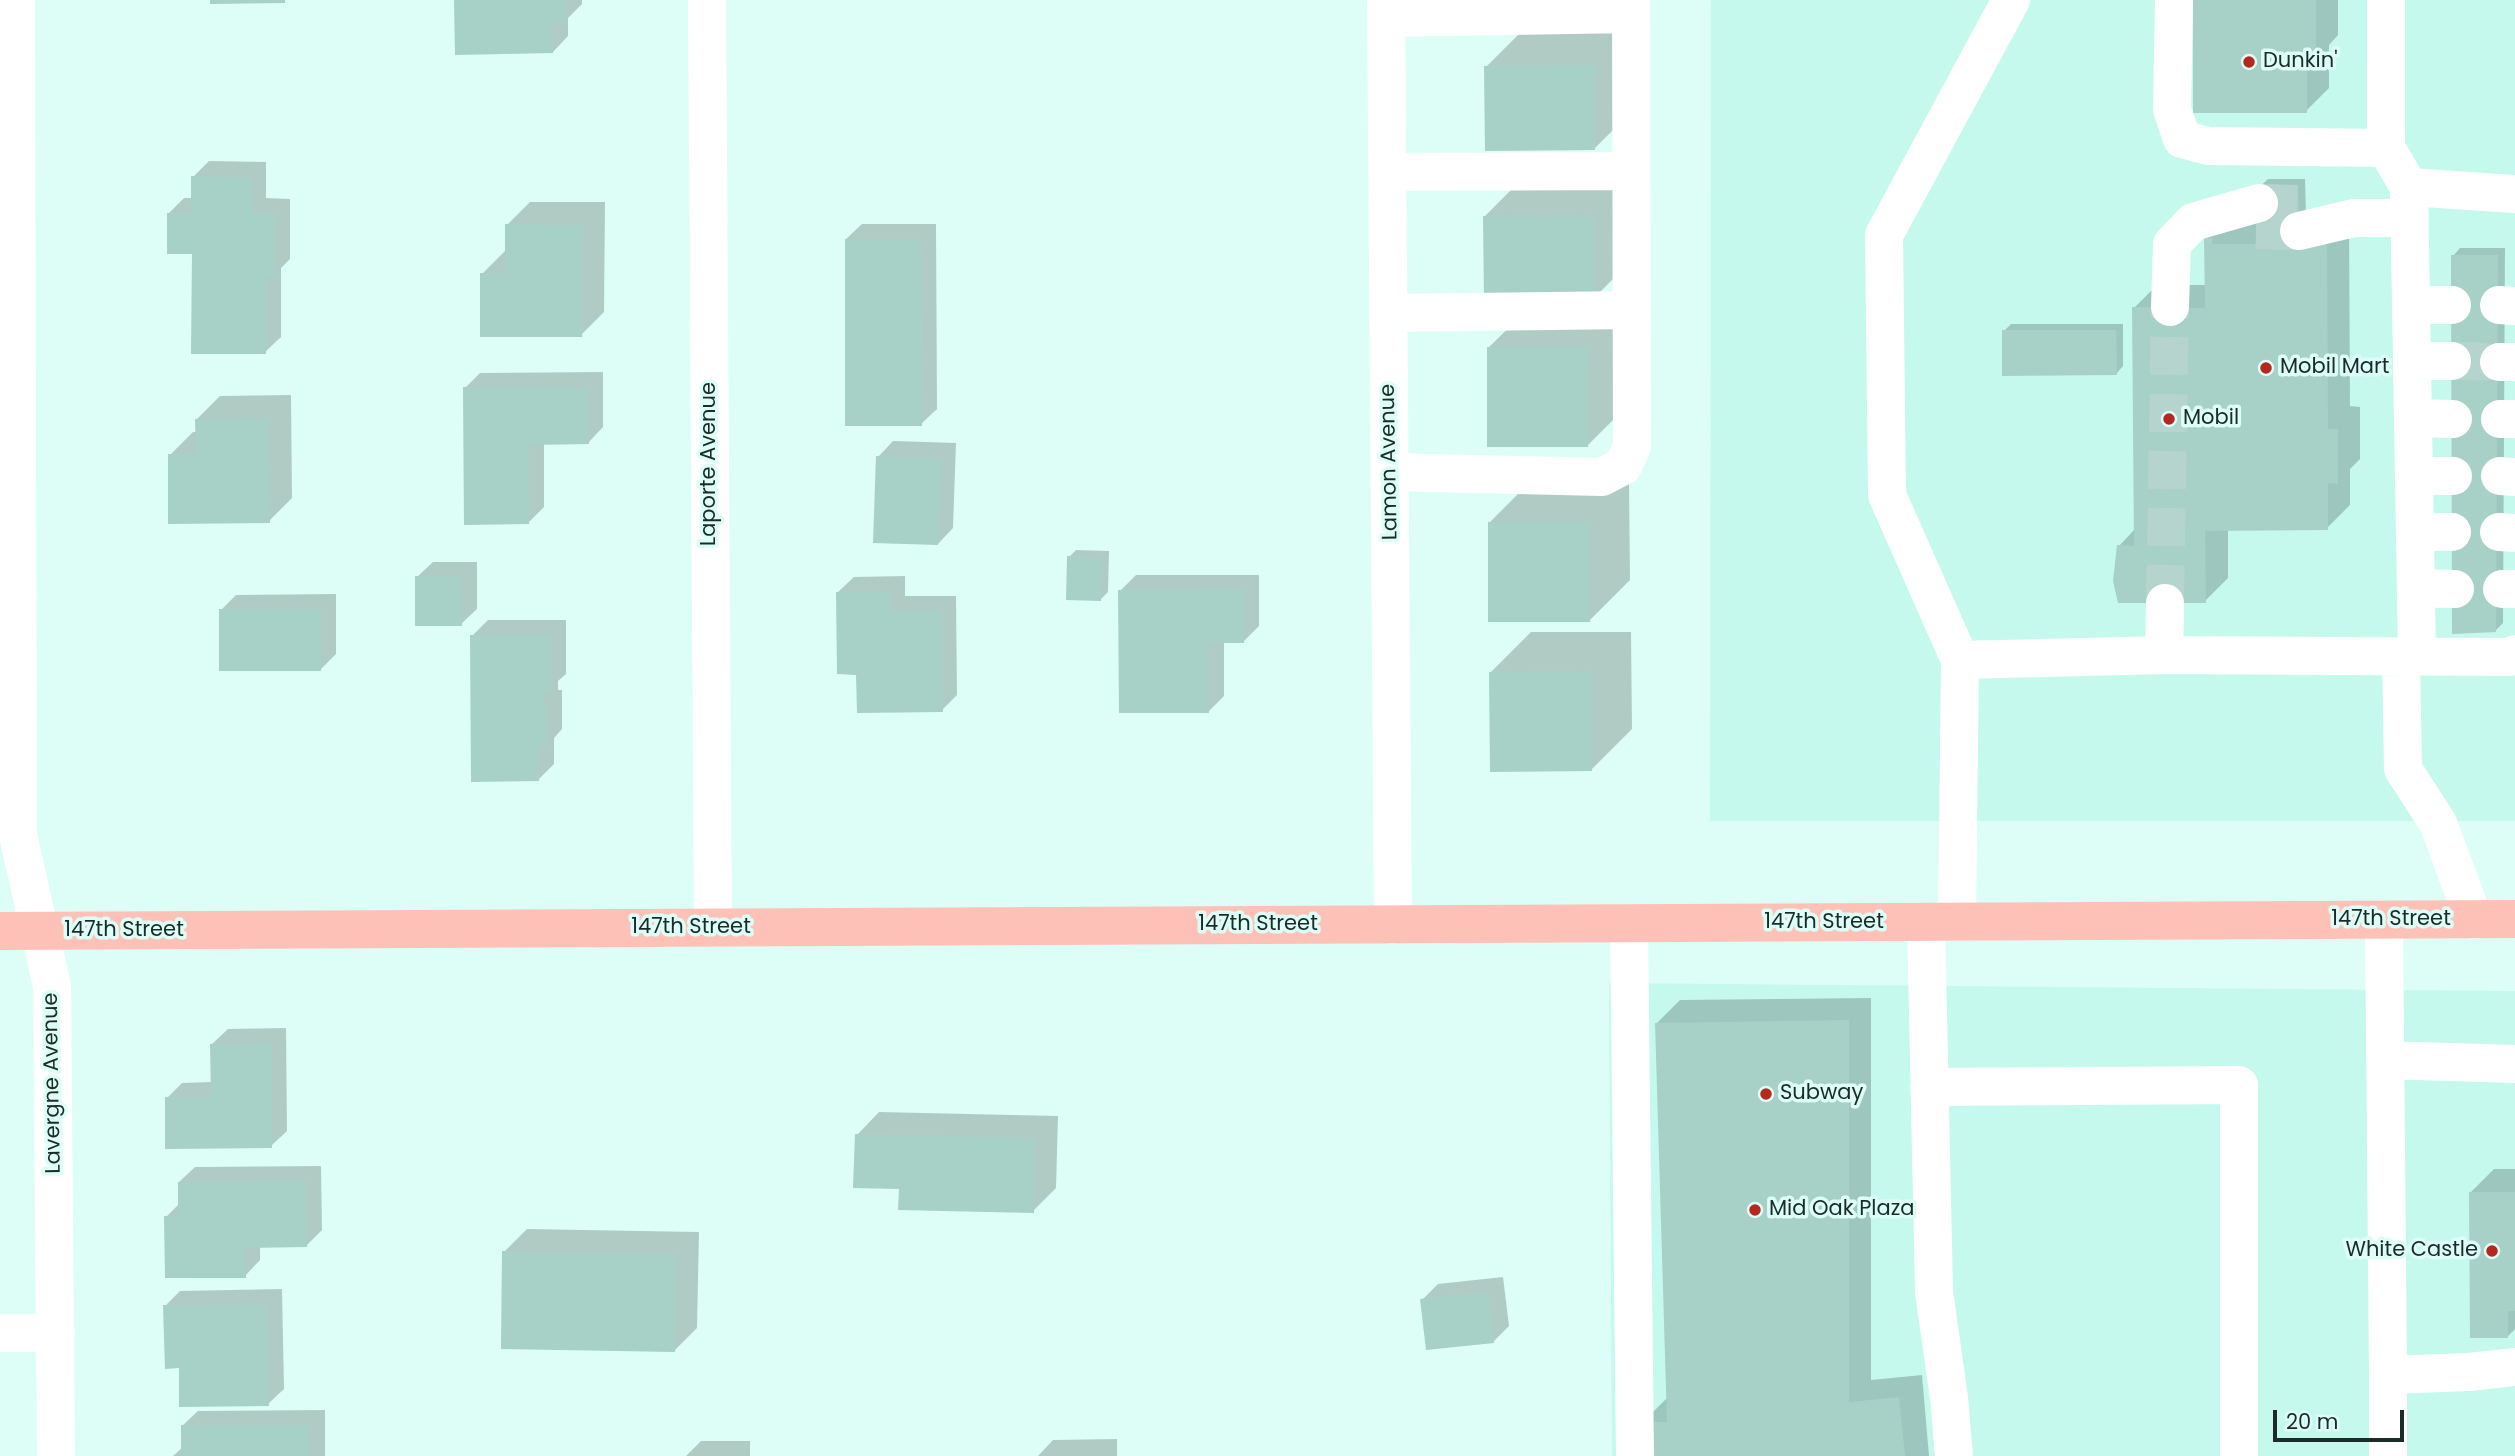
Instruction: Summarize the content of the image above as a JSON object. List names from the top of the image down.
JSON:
{
  "streets": {
    "main road": ["147th Street"],
    "street": ["Lamon Avenue", "Laporte Avenue", "Lavergne Avenue"]
  },
  "crossings": [
    ["Lamon Avenue", "147th Street"],
    ["Laporte Avenue", "147th Street"],
    ["147th Street", "Lavergne Avenue"]
  ],
  "places": [
    "Dunkin'",
    "Mobil Mart",
    "Mobil",
    "Subway",
    "Mid Oak Plaza",
    "White Castle"
  ],
  "scale_bar": "20 m"
}
